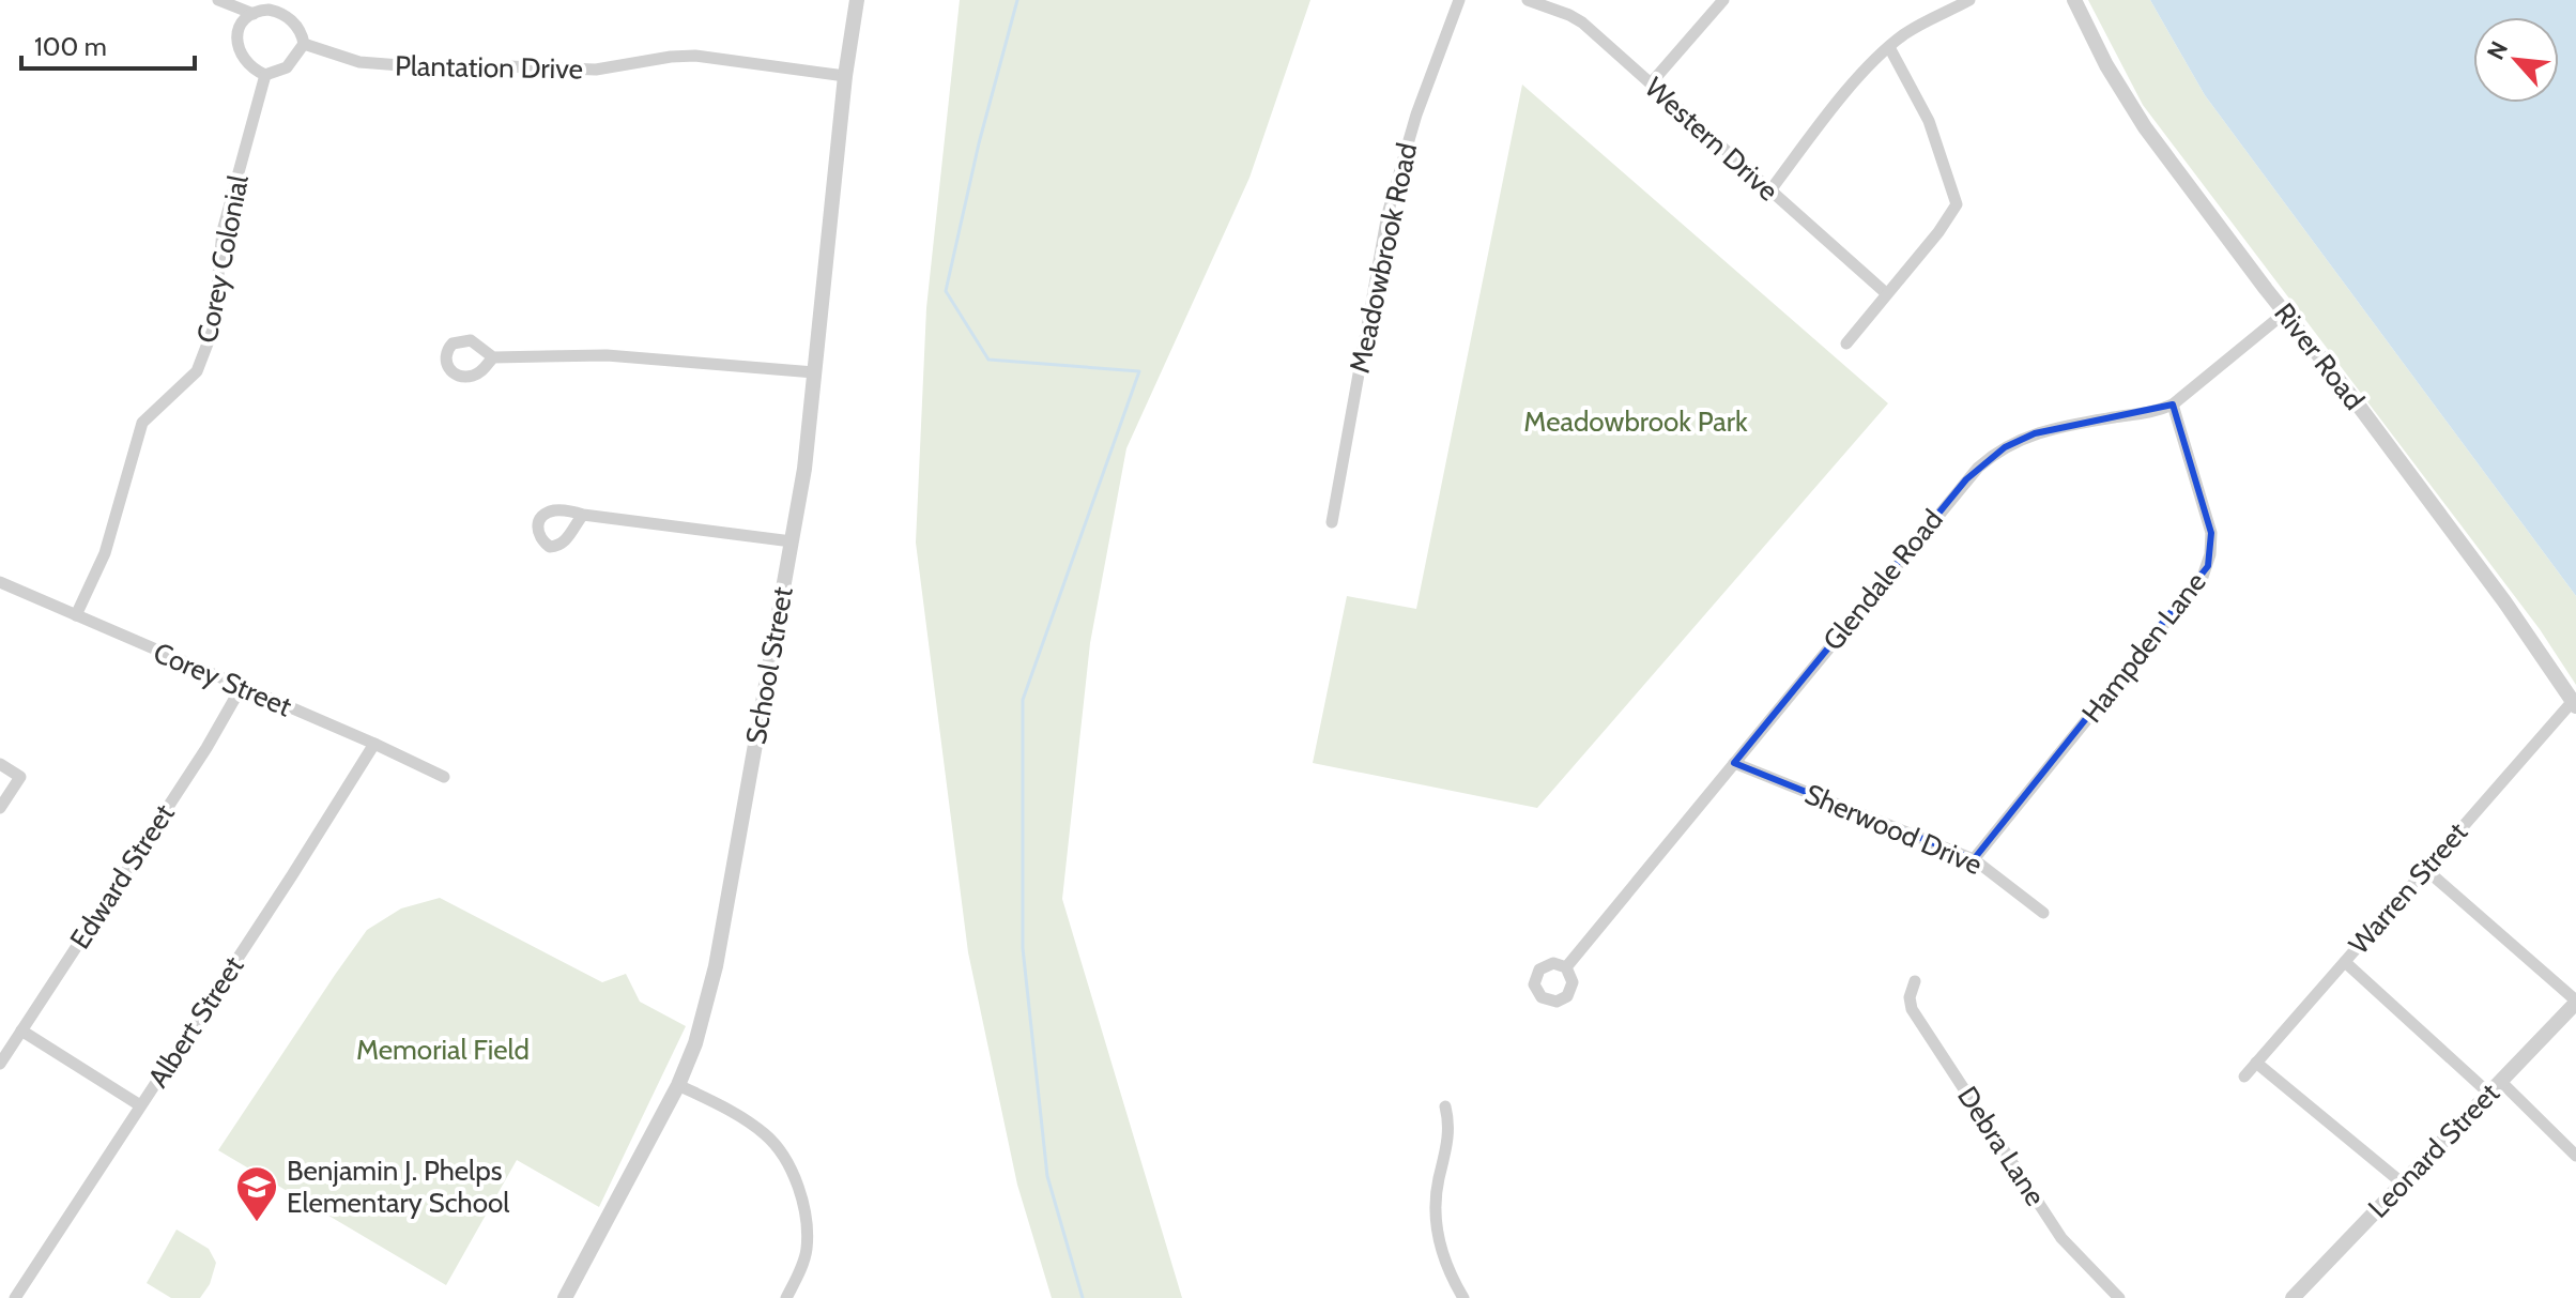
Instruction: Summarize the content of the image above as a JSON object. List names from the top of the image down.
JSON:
{
  "streets": {
    "street": [
      "Plantation Drive",
      "Western Drive",
      "Meadowbrook Road",
      "Corey Colonial",
      "River Road",
      "Glendale Road",
      "Hampden Lane",
      "School Street",
      "Corey Street",
      "Sherwood Drive",
      "Edward Street",
      "Warren Street",
      "Albert Street",
      "Debra Lane",
      "Leonard Street"
    ]
  },
  "crossings": [
    ["Plantation Drive", "Corey Colonial"],
    ["Plantation Drive", "School Street"],
    ["Corey Colonial", "Corey Street"],
    ["River Road", "Glendale Road"],
    ["River Road", "Warren Street"],
    ["Glendale Road", "Hampden Lane"],
    ["Glendale Road", "Sherwood Drive"],
    ["Hampden Lane", "Sherwood Drive"],
    ["Corey Street", "Edward Street"],
    ["Corey Street", "Albert Street"]
  ],
  "parks": ["Meadowbrook Park", "Memorial Field"],
  "places": {
    "school or university": ["Benjamin J. Phelps Elementary School"]
  },
  "scale_bar": "100 m",
  "north": "top left"
}
